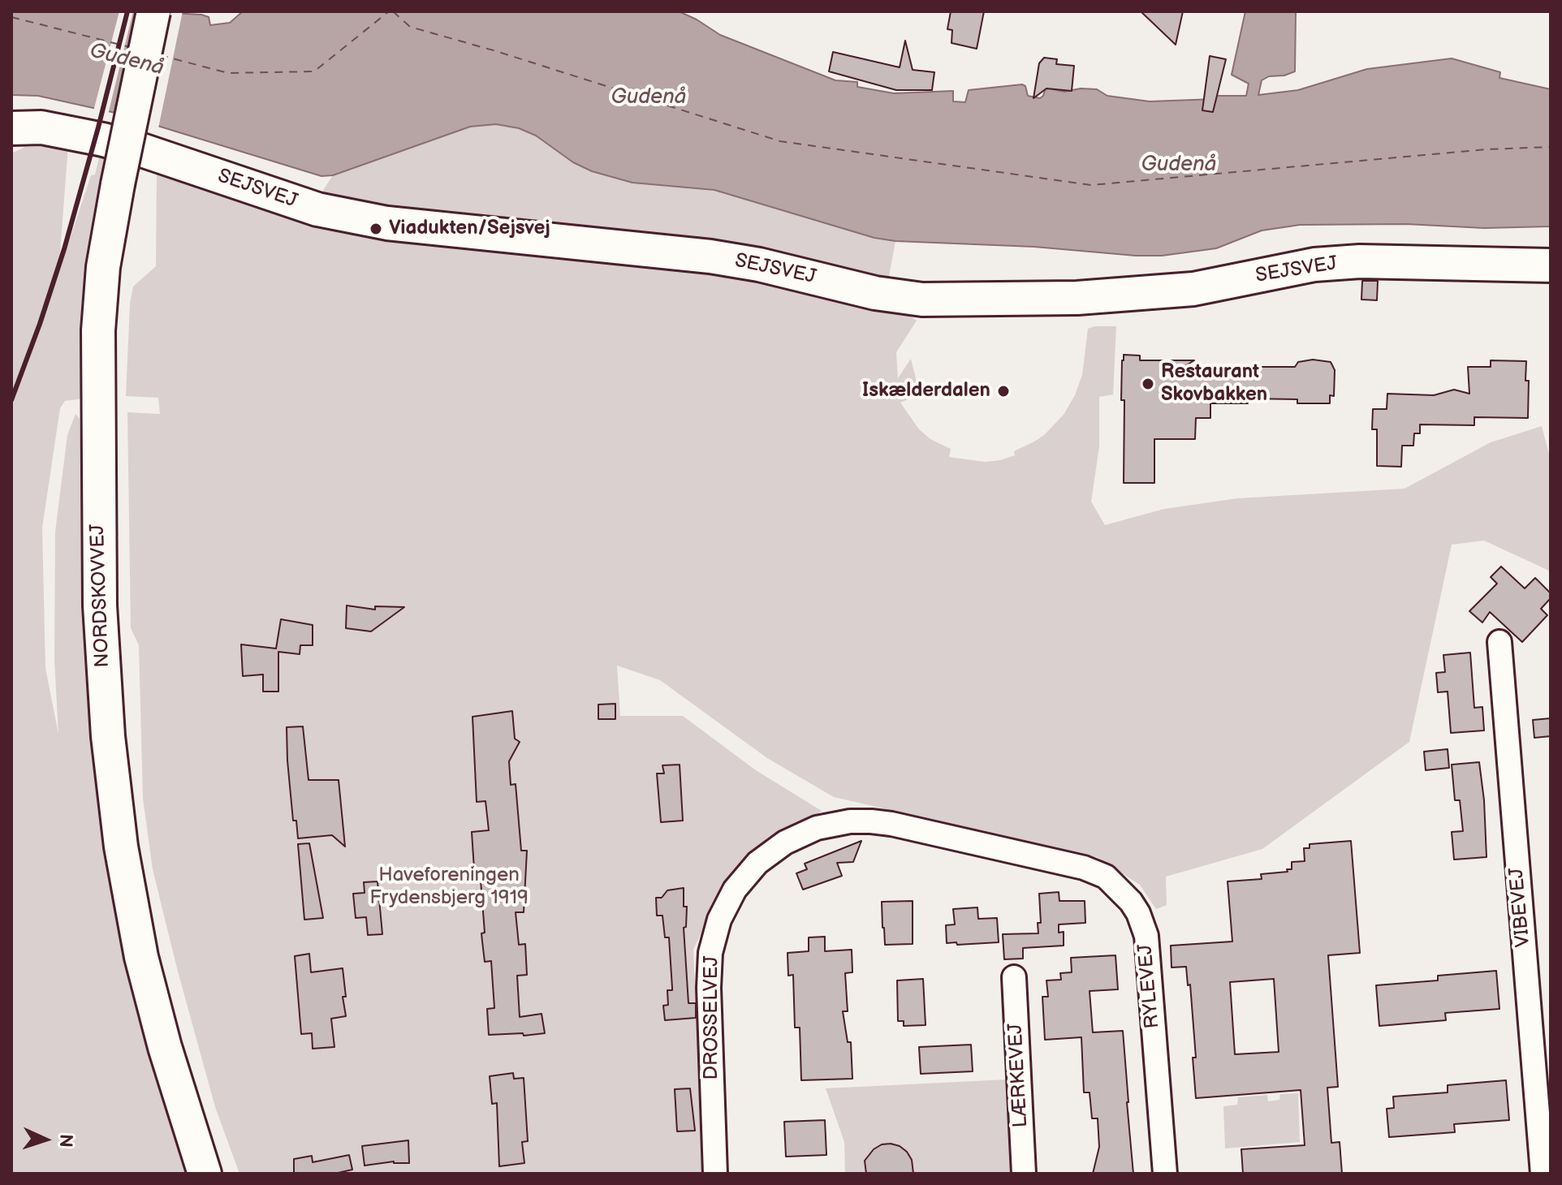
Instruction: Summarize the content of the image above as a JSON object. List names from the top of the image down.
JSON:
{
  "streets": {
    "street": [
      "SEJSVEJ",
      "NORDSKOVVEJ",
      "VIBEVEJ",
      "RYLEVEJ",
      "DROSSELVEJ",
      "LÆRKEVEJ"
    ]
  },
  "crossings": [
    ["RYLEVEJ", "DROSSELVEJ"]
  ],
  "water": ["Gudenå"],
  "parks": ["Haveforeningen Frydensbjerg 1919"],
  "places": ["Viadukten/Sejsvej", "Restaurant Skovbakken", "Iskælderdalen"],
  "north": "right"
}
